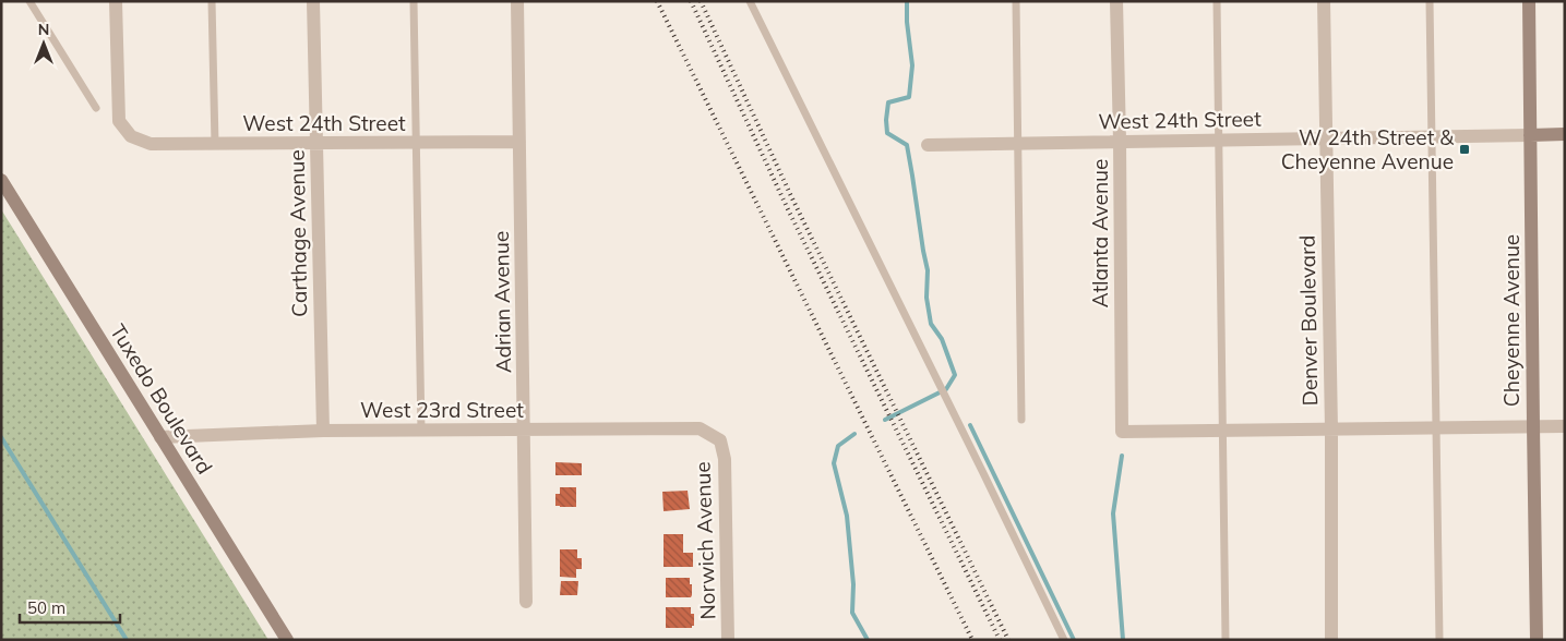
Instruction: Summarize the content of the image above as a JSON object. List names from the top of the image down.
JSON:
{
  "streets": {
    "street": [
      "West 24th Street",
      "Carthage Avenue",
      "Atlanta Avenue",
      "Adrian Avenue",
      "Denver Boulevard",
      "Cheyenne Avenue",
      "Tuxedo Boulevard",
      "West 23rd Street",
      "Norwich Avenue"
    ]
  },
  "crossings": [
    ["West 24th Street", "Carthage Avenue"],
    ["West 24th Street", "Atlanta Avenue"],
    ["West 24th Street", "Adrian Avenue"],
    ["West 24th Street", "Denver Boulevard"],
    ["West 24th Street", "Cheyenne Avenue"],
    ["Carthage Avenue", "West 23rd Street"],
    ["Adrian Avenue", "West 23rd Street"],
    ["Tuxedo Boulevard", "West 23rd Street"],
    ["West 23rd Street", "Norwich Avenue"]
  ],
  "places": {
    "transit": ["W 24th Street & Cheyenne Avenue"]
  },
  "scale_bar": "50 m",
  "north": "top"
}
